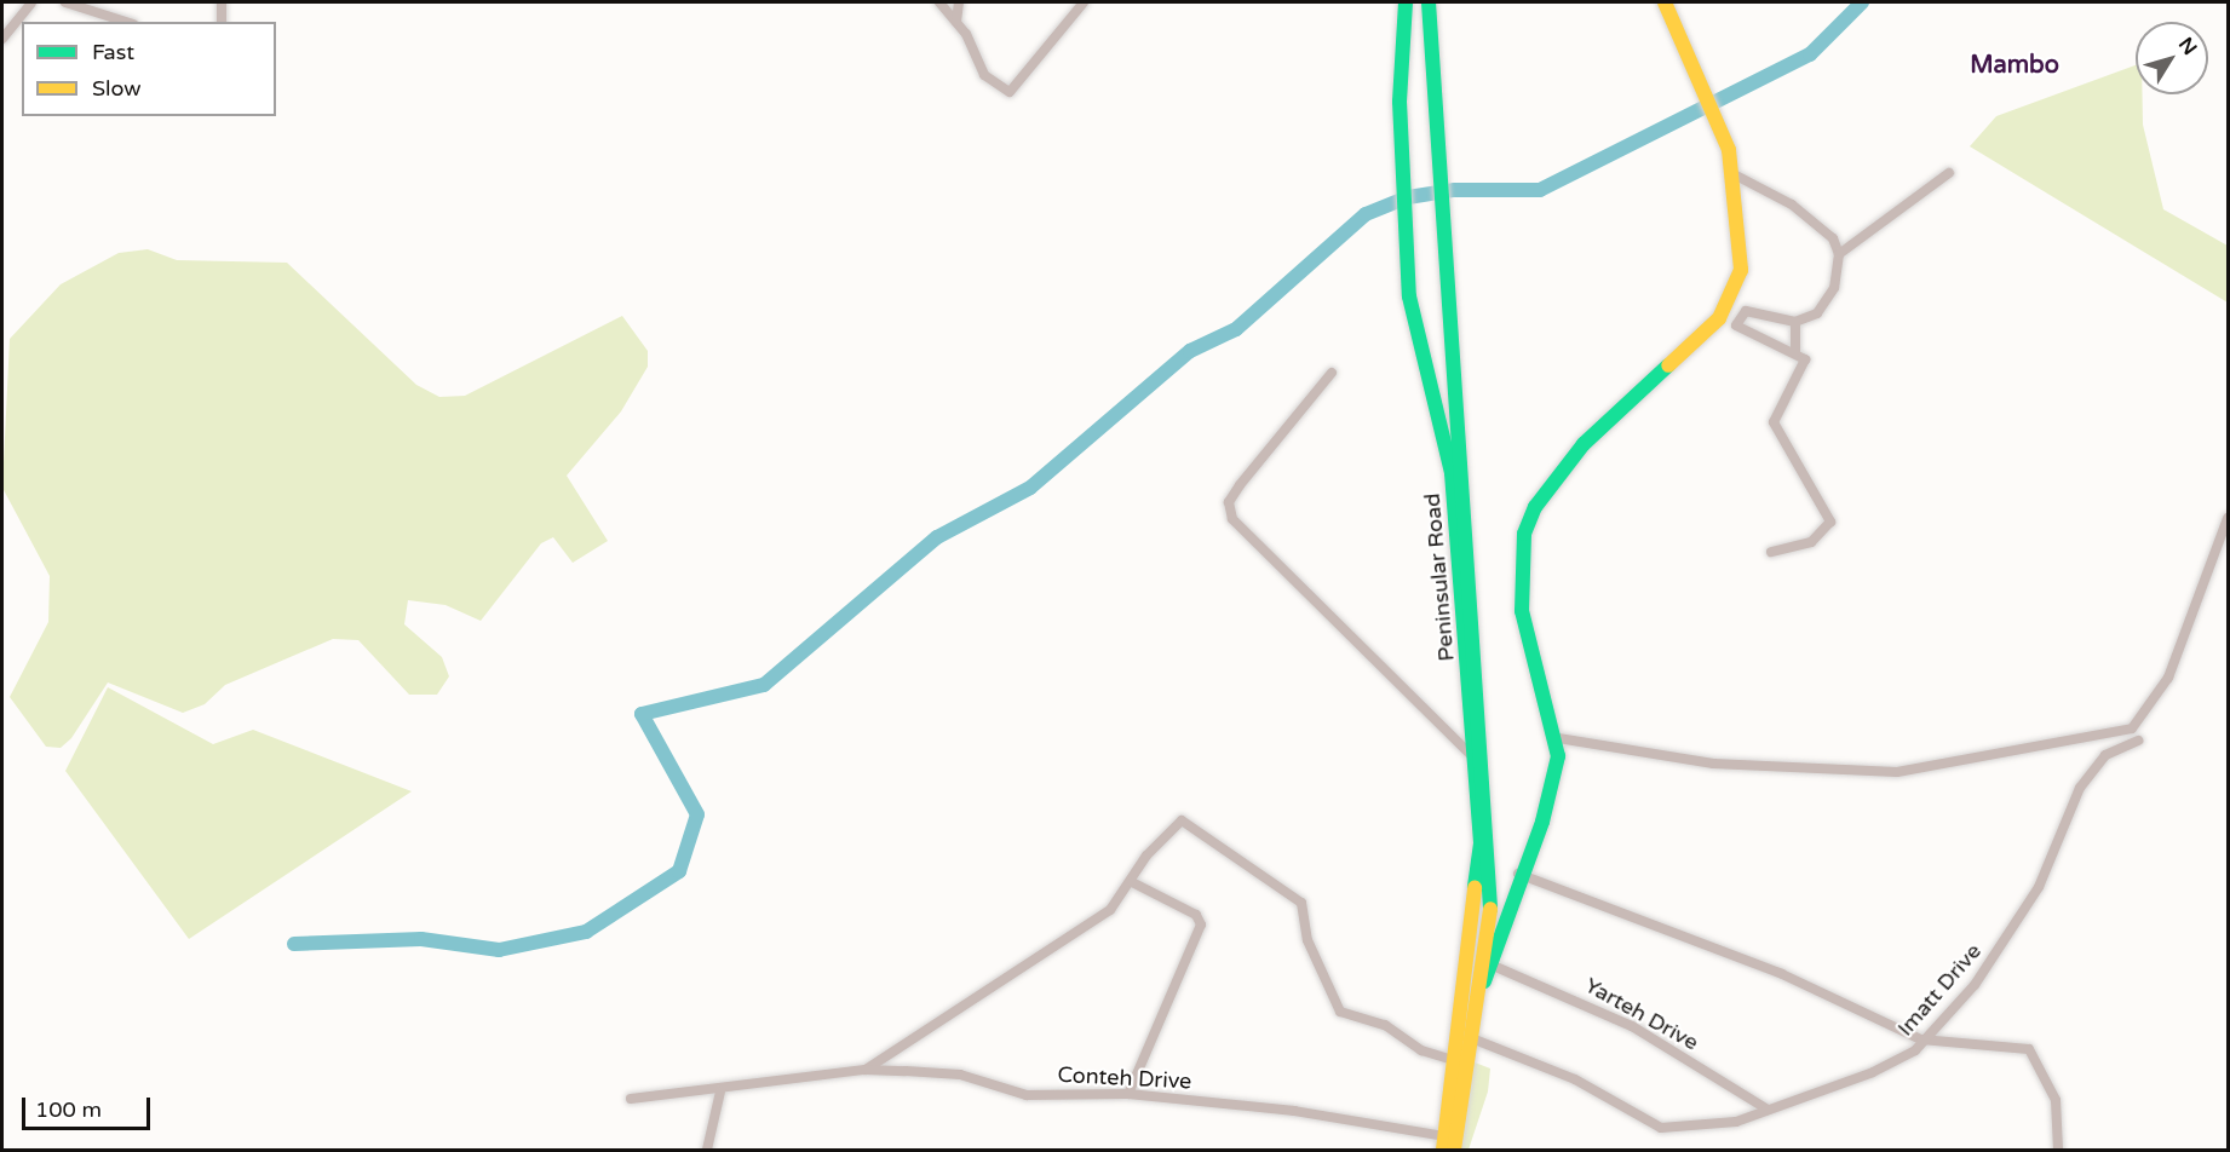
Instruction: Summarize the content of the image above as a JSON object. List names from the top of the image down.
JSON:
{
  "streets": {
    "main road": ["Peninsular Road"],
    "street": ["Imatt Drive", "Yarteh Drive", "Conteh Drive"]
  },
  "crossings": [
    ["Peninsular Road", "Imatt Drive"],
    ["Peninsular Road", "Conteh Drive"],
    ["Imatt Drive", "Yarteh Drive"]
  ],
  "districts": ["Mambo"],
  "legend": ["Fast", "Slow"],
  "scale_bar": "100 m",
  "north": "top right"
}
